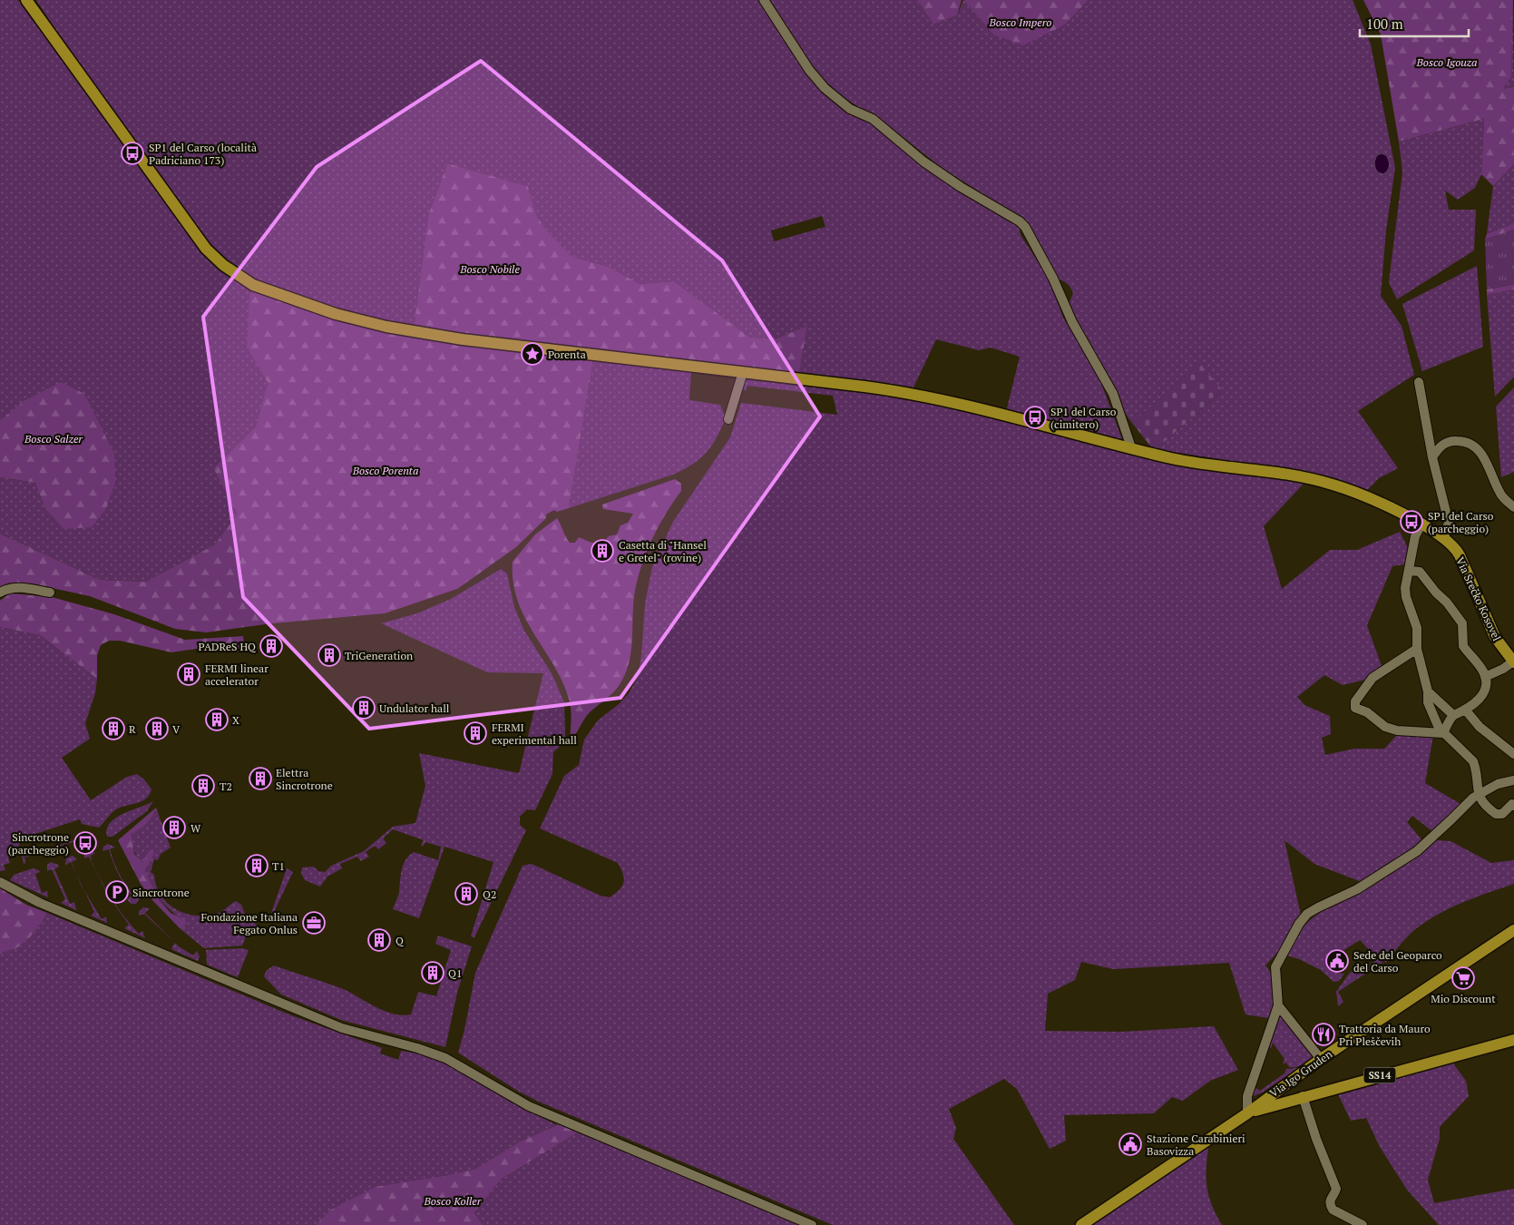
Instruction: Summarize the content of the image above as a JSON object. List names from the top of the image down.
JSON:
{
  "streets": {
    "main road": ["Via Srečko Kosovel", "Via Igo Gruden", "SS14"]
  },
  "crossings": [
    ["Via Igo Gruden", "SS14"]
  ],
  "parks": [
    "Bosco Impero",
    "Bosco Igouza",
    "Bosco Nobile",
    "Bosco Salzer",
    "Bosco Porenta",
    "Bosco Koller"
  ],
  "places": {
    "bus stop": [
      "SP1 del Carso (località Padriciano 173)",
      "SP1 del Carso (cimitero)",
      "SP1 del Carso (parcheggio)",
      "Sincrotrone (parcheggio)"
    ],
    "place": ["Porenta"],
    "building": [
      "Casetta di \"Hansel e Gretel\" (rovine)",
      "PADReS HQ",
      "TriGeneration",
      "FERMI linear accelerator",
      "Undulator hall",
      "X",
      "R",
      "V",
      "FERMI experimental hall",
      "Elettra Sincrotrone",
      "T2",
      "W",
      "T1",
      "Q2",
      "Q",
      "Q1"
    ],
    "parking": ["Sincrotrone"],
    "office": ["Fondazione Italiana Fegato Onlus"],
    "public building": ["Sede del Geoparco del Carso", "Stazione Carabinieri Basovizza"],
    "supermarket": ["Mio Discount"],
    "restaurant": ["Trattoria da Mauro Pri Pleščevih"]
  },
  "scale_bar": "100 m"
}
